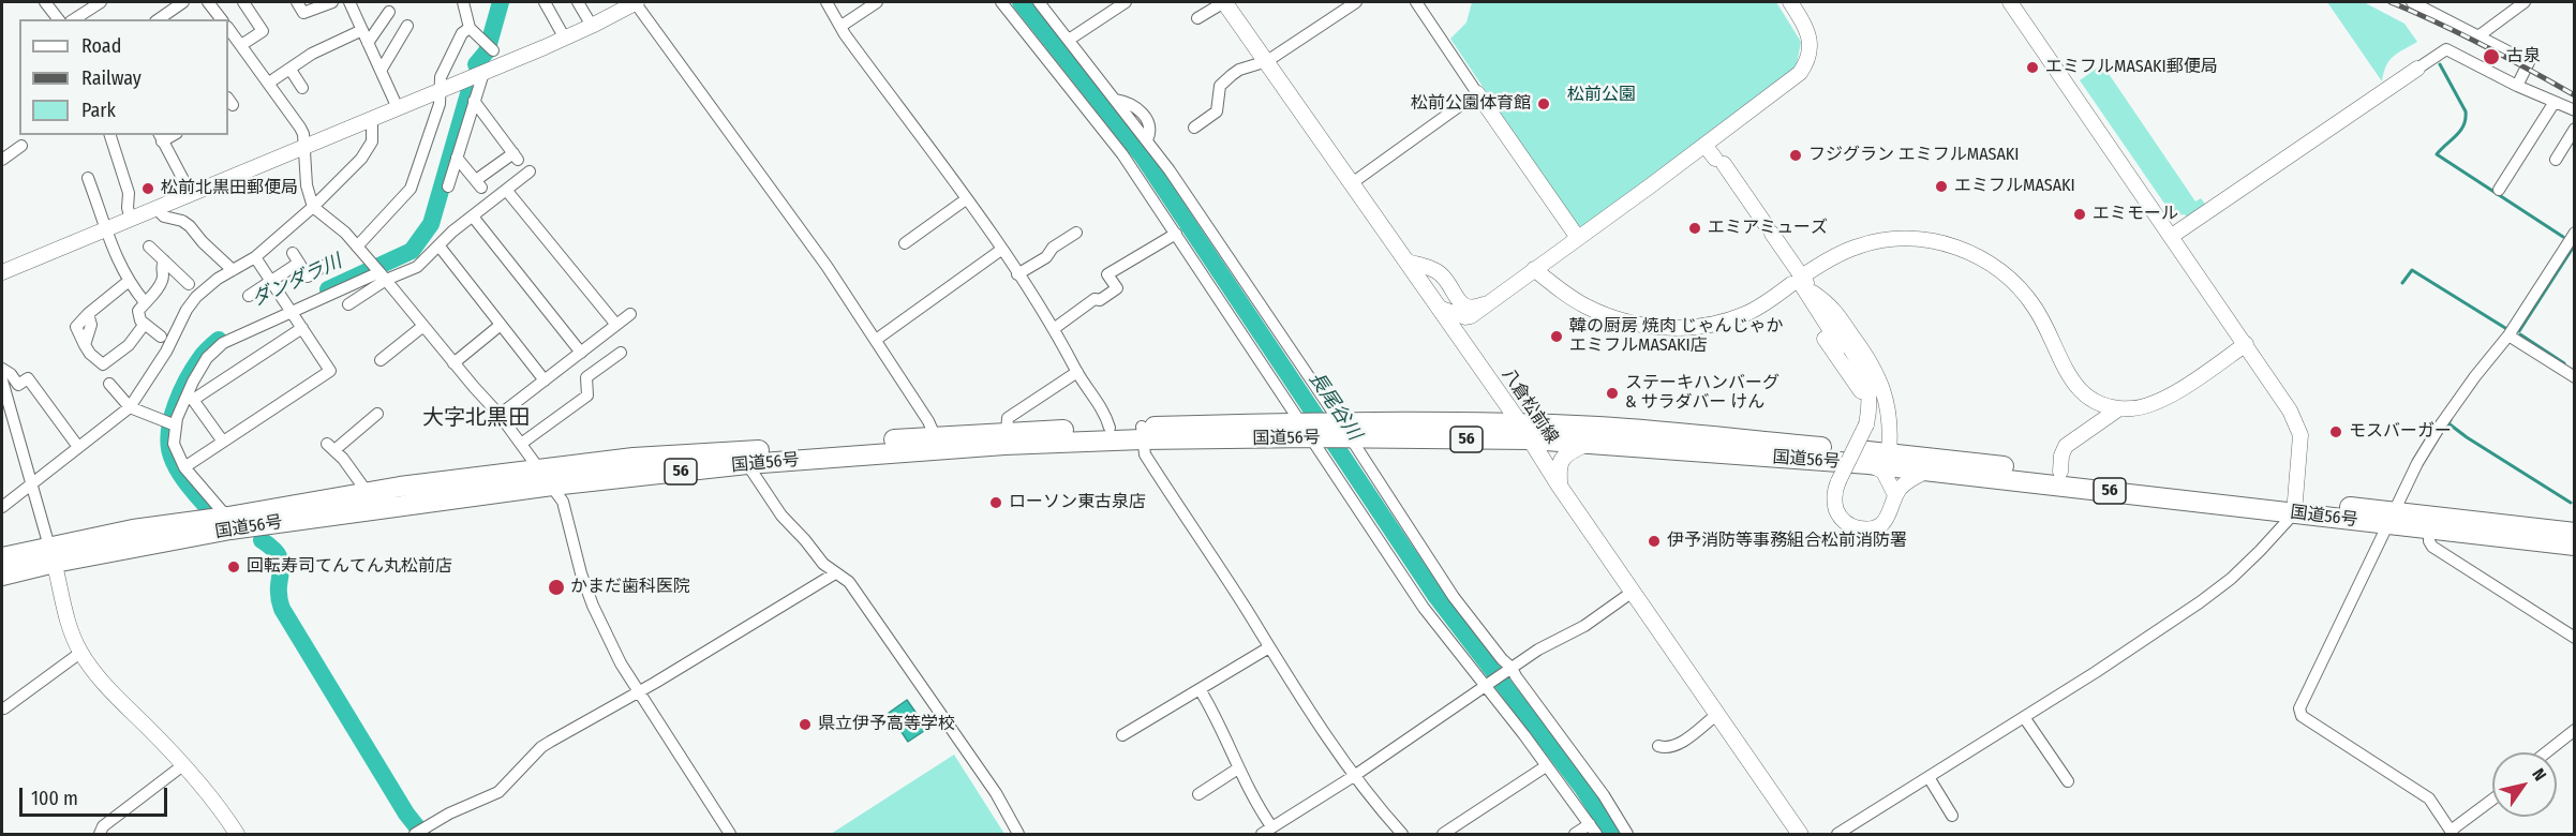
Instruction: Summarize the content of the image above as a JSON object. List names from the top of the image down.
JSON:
{
  "streets": {
    "highway": ["国道56号", "56"],
    "main road": ["八倉松前線"]
  },
  "crossings": [
    ["八倉松前線", "国道56号"]
  ],
  "districts": ["大字北黒田"],
  "water": ["ダンダラ川", "長尾谷川"],
  "parks": ["松前公園"],
  "places": [
    "古泉",
    "エミフルMASAKI郵便局",
    "松前公園体育館",
    "フジグラン エミフルMASAKI",
    "エミフルMASAKI",
    "松前北黒田郵便局",
    "エミモール",
    "エミアミューズ",
    "韓の厨房 焼肉 じゃんじゃか エミフルMASAKI店",
    "ステーキハンバーグ & サラダバー けん",
    "モスバーガー",
    "ローソン東古泉店",
    "伊予消防等事務組合松前消防署",
    "回転寿司てんてん丸松前店",
    "かまだ歯科医院",
    "県立伊予高等学校"
  ],
  "legend": ["Road", "Railway", "Park"],
  "scale_bar": "100 m",
  "north": "top right"
}
